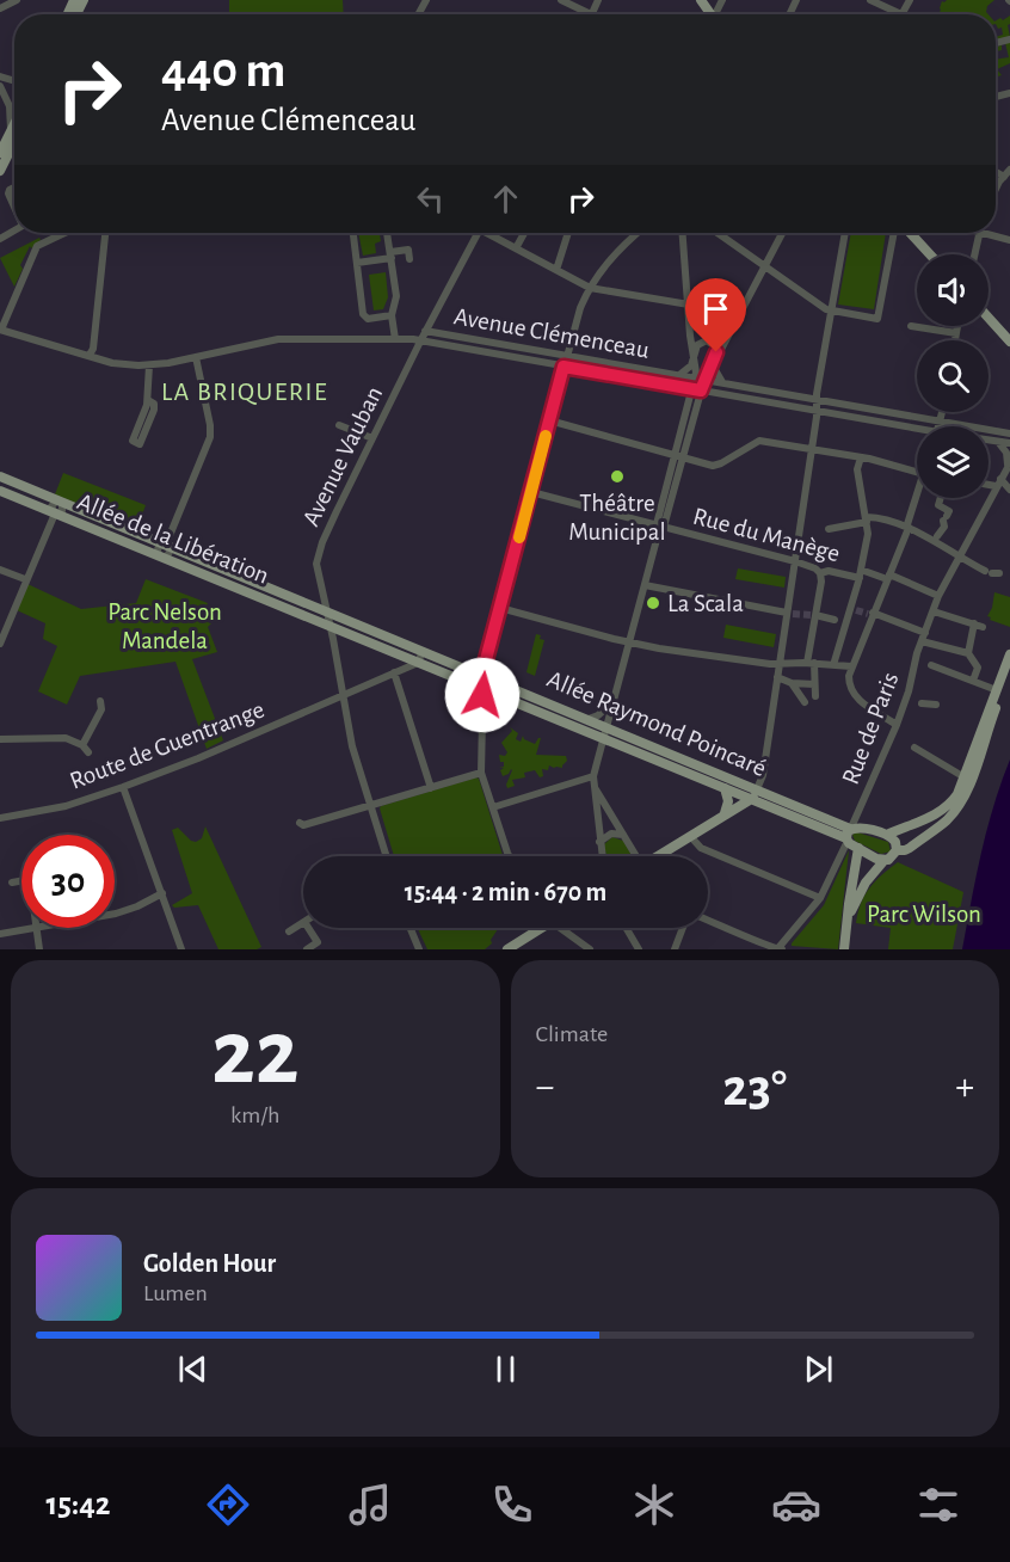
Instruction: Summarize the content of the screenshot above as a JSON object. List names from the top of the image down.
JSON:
{
  "streets": {
    "main road": ["Allée de la Libération", "Allée Raymond Poincaré"],
    "street": [
      "Avenue Clémenceau",
      "Avenue Vauban",
      "Rue du Manège",
      "Rue de Paris",
      "Route de Guentrange"
    ]
  },
  "crossings": [
    ["Avenue Clémenceau", "Avenue Vauban"],
    ["Avenue Vauban", "Allée de la Libération"],
    ["Avenue Vauban", "Allée Raymond Poincaré"],
    ["Avenue Vauban", "Route de Guentrange"],
    ["Rue du Manège", "Rue de Paris"],
    ["Allée de la Libération", "Allée Raymond Poincaré"],
    ["Allée Raymond Poincaré", "Rue de Paris"],
    ["Allée Raymond Poincaré", "Route de Guentrange"]
  ],
  "districts": ["LA BRIQUERIE"],
  "parks": ["Parc Nelson Mandela", "Parc Wilson"],
  "places": ["Théâtre Municipal", "La Scala"],
  "page": {
    "turn": ["440 m", "Avenue Clémenceau"],
    "limit": "30",
    "trip": "15:44 · 2 min · 670 m",
    "tile": [
      ["22", "km/h"],
      "Climate"
    ],
    "heat": ["−", "23°", "+"],
    "song": ["Golden Hour", "Lumen"],
    "tabs": "15:42"
  }
}
